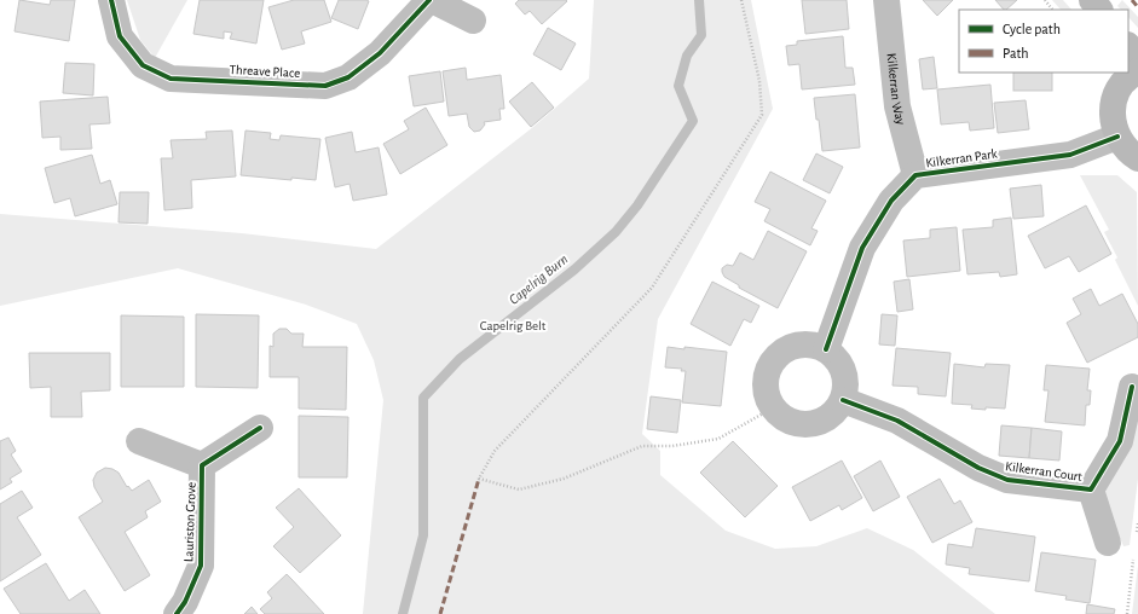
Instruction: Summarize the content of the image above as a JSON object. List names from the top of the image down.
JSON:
{
  "streets": {
    "street": [
      "Threave Place",
      "Kilkerran Way",
      "Kilkerran Park",
      "Kilkerran Court",
      "Lauriston Grove"
    ]
  },
  "crossings": [
    ["Kilkerran Way", "Kilkerran Park"],
    ["Kilkerran Park", "Kilkerran Court"]
  ],
  "water": ["Capelrig Burn"],
  "parks": ["Capelrig Belt"],
  "legend": ["Cycle path", "Path"]
}
